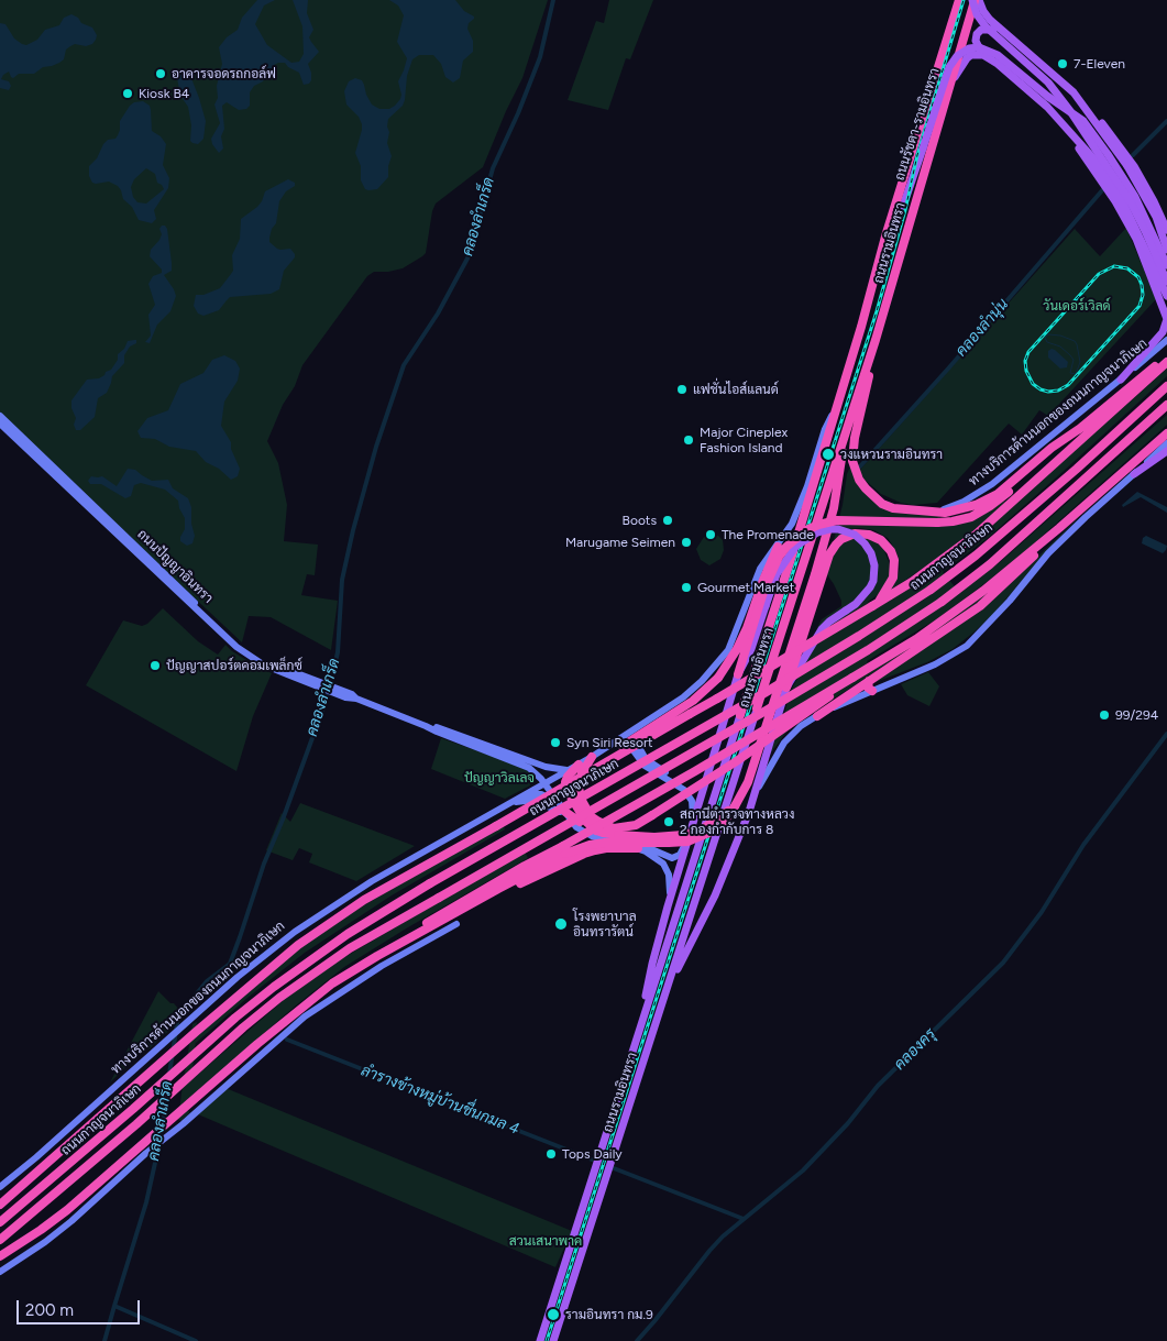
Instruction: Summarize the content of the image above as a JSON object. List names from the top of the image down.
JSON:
{
  "streets": {
    "highway": ["ถนนรามอินทรา", "ถนนกาญจนาภิเษก"],
    "main road": ["ถนนรัชดา-รามอินทรา", "ทางบริการด้านนอกของถนนกาญจนาภิเษก", "ถนนปัญญาอินทรา"]
  },
  "crossings": [
    ["ถนนรัชดา-รามอินทรา", "ถนนรามอินทรา"],
    ["ถนนรามอินทรา", "ทางบริการด้านนอกของถนนกาญจนาภิเษก"],
    ["ทางบริการด้านนอกของถนนกาญจนาภิเษก", "ถนนปัญญาอินทรา"]
  ],
  "water": [
    "คลองลำเกร็ด",
    "คลองลำนุ่น",
    "คลองครุ",
    "ลำรางข้างหมู่บ้านชื่นกมล 4"
  ],
  "parks": ["วันเดอร์เวิลด์", "ปัญญาวิลเลจ", "สวนเสนาพาค"],
  "places": [
    "7-Eleven",
    "อาคารจอดรถกอล์ฟ",
    "Kiosk B4",
    "แฟชั่นไอส์แลนด์",
    "Major Cineplex Fashion Island",
    "วงแหวนรามอินทรา",
    "Boots",
    "The Promenade",
    "Marugame Seimen",
    "Gourmet Market",
    "ปัญญาสปอร์ตคอมเพล็กซ์",
    "99/294",
    "Syn Siri Resort",
    "สถานีตำรวจทางหลวง 2 กองกำกับการ 8",
    "โรงพยาบาล อินทรารัตน์",
    "Tops Daily",
    "รามอินทรา กม.9"
  ],
  "scale_bar": "200 m"
}
